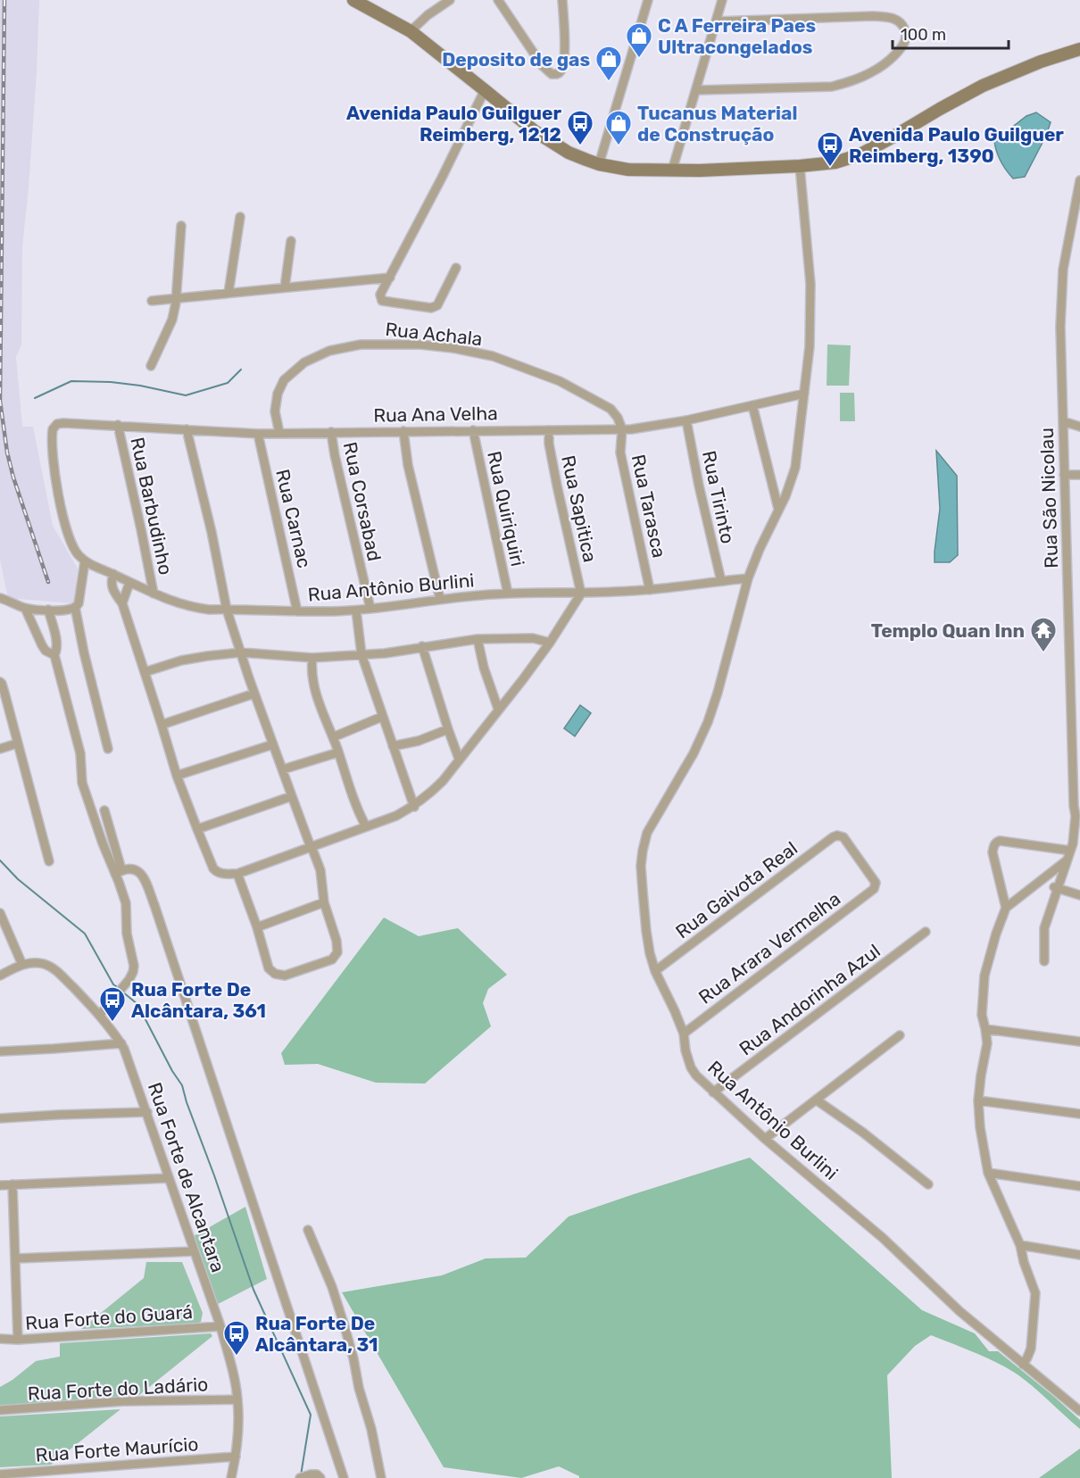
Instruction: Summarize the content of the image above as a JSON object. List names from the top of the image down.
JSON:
{
  "streets": {
    "street": [
      "Rua Achala",
      "Rua Ana Velha",
      "Rua Tirinto",
      "Rua São Nicolau",
      "Rua Corsabad",
      "Rua Barbudinho",
      "Rua Tarasca",
      "Rua Quiriquiri",
      "Rua Sapitica",
      "Rua Carnac",
      "Rua Antônio Burlini",
      "Rua Gaivota Real",
      "Rua Arara Vermelha",
      "Rua Andorinha Azul",
      "Rua Forte de Alcantara",
      "Rua Forte do Guará",
      "Rua Forte do Ladário",
      "Rua Forte Maurício"
    ]
  },
  "crossings": [
    ["Rua Achala", "Rua Ana Velha"],
    ["Rua Achala", "Rua Tarasca"],
    ["Rua Ana Velha", "Rua Tirinto"],
    ["Rua Ana Velha", "Rua Corsabad"],
    ["Rua Ana Velha", "Rua Barbudinho"],
    ["Rua Ana Velha", "Rua Tarasca"],
    ["Rua Ana Velha", "Rua Quiriquiri"],
    ["Rua Ana Velha", "Rua Sapitica"],
    ["Rua Ana Velha", "Rua Carnac"],
    ["Rua Ana Velha", "Rua Antônio Burlini"],
    ["Rua Tirinto", "Rua Antônio Burlini"],
    ["Rua Corsabad", "Rua Antônio Burlini"],
    ["Rua Barbudinho", "Rua Antônio Burlini"],
    ["Rua Tarasca", "Rua Antônio Burlini"],
    ["Rua Quiriquiri", "Rua Antônio Burlini"],
    ["Rua Sapitica", "Rua Antônio Burlini"],
    ["Rua Carnac", "Rua Antônio Burlini"],
    ["Rua Antônio Burlini", "Rua Gaivota Real"],
    ["Rua Antônio Burlini", "Rua Arara Vermelha"],
    ["Rua Antônio Burlini", "Rua Andorinha Azul"],
    ["Rua Gaivota Real", "Rua Arara Vermelha"],
    ["Rua Forte de Alcantara", "Rua Forte do Guará"],
    ["Rua Forte de Alcantara", "Rua Forte do Ladário"],
    ["Rua Forte de Alcantara", "Rua Forte Maurício"]
  ],
  "places": {
    "shop": ["C A Ferreira Paes Ultracongelados", "Deposito de gas", "Tucanus Material de Construção"],
    "bus stop": [
      "Avenida Paulo Guilguer Reimberg, 1212",
      "Avenida Paulo Guilguer Reimberg, 1390",
      "Rua Forte De Alcântara, 361",
      "Rua Forte De Alcântara, 31"
    ],
    "temple": ["Templo Quan Inn"]
  },
  "scale_bar": "100 m"
}
